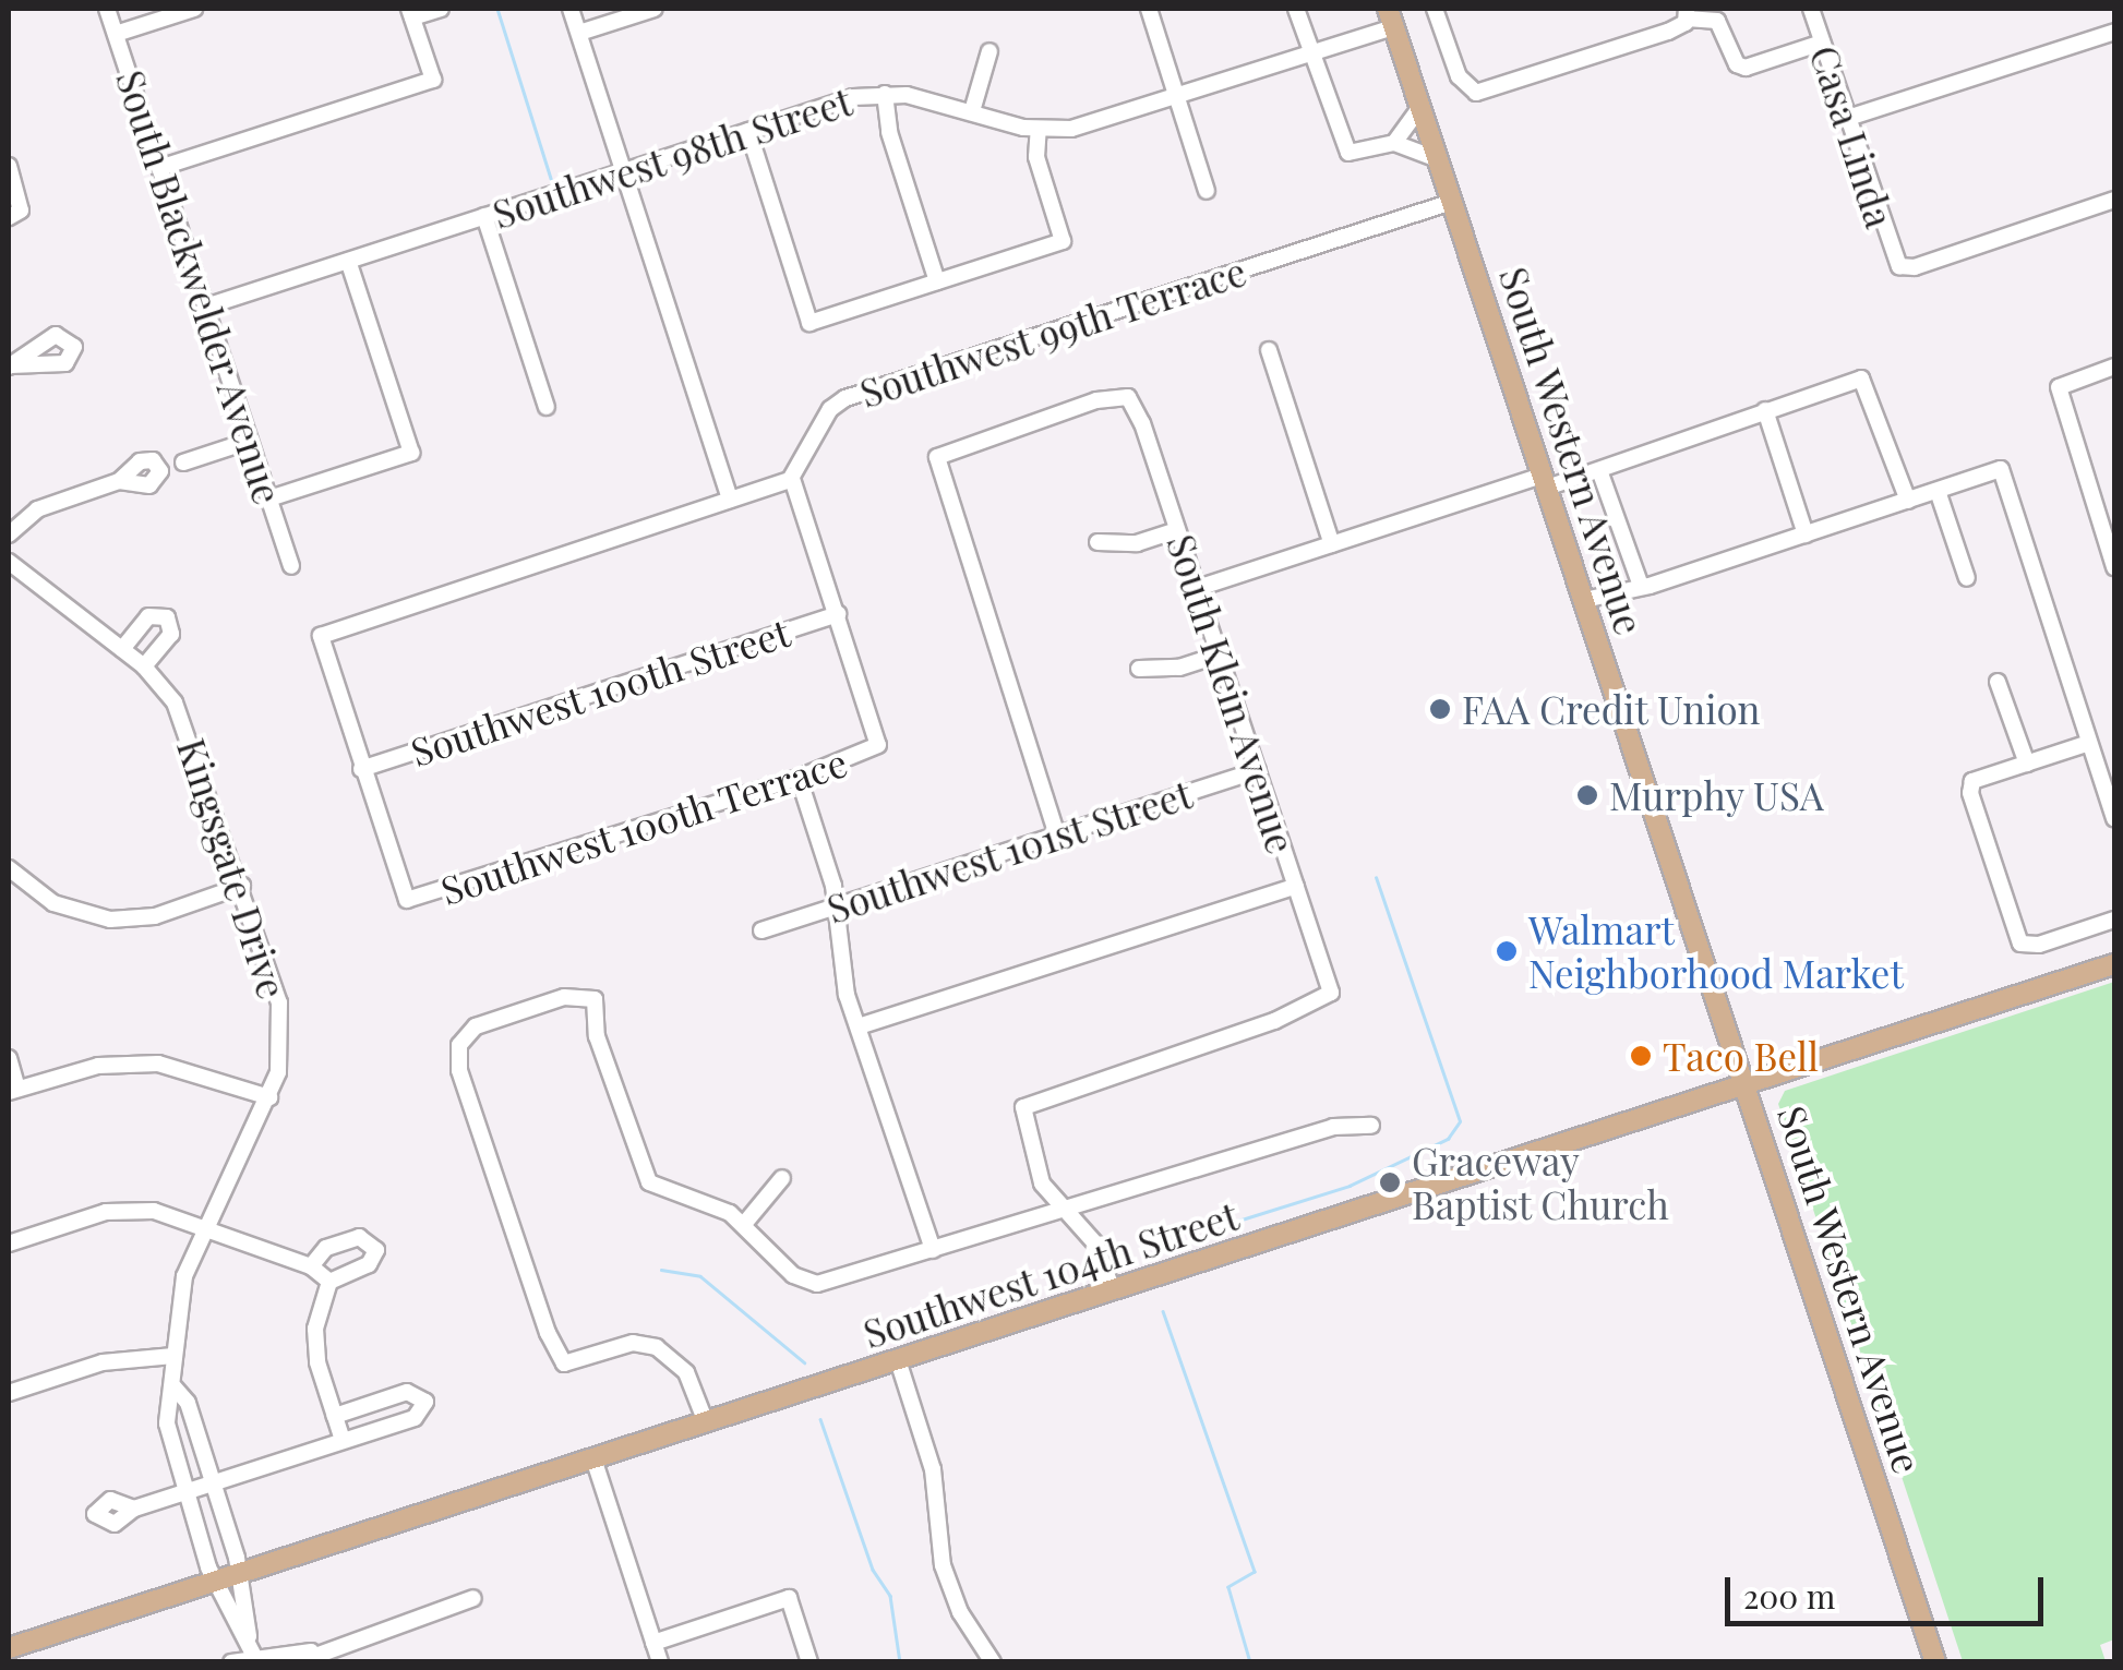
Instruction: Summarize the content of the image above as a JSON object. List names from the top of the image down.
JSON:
{
  "streets": {
    "main road": ["South Western Avenue", "Southwest 104th Street"],
    "street": [
      "Casa Linda",
      "Southwest 98th Street",
      "South Blackwelder Avenue",
      "Southwest 99th Terrace",
      "Southwest 100th Street",
      "South Klein Avenue",
      "Southwest 100th Terrace",
      "Southwest 101st Street",
      "Kingsgate Drive"
    ]
  },
  "crossings": [
    ["Southwest 98th Street", "South Blackwelder Avenue"],
    ["Southwest 98th Street", "South Western Avenue"],
    ["Southwest 99th Terrace", "South Western Avenue"],
    ["South Western Avenue", "Southwest 104th Street"],
    ["Southwest 100th Street", "Southwest 100th Terrace"],
    ["South Klein Avenue", "Southwest 101st Street"],
    ["Kingsgate Drive", "Southwest 104th Street"]
  ],
  "places": [
    "FAA Credit Union",
    "Murphy USA",
    "Walmart Neighborhood Market",
    "Taco Bell",
    "Graceway Baptist Church"
  ],
  "scale_bar": "200 m"
}
